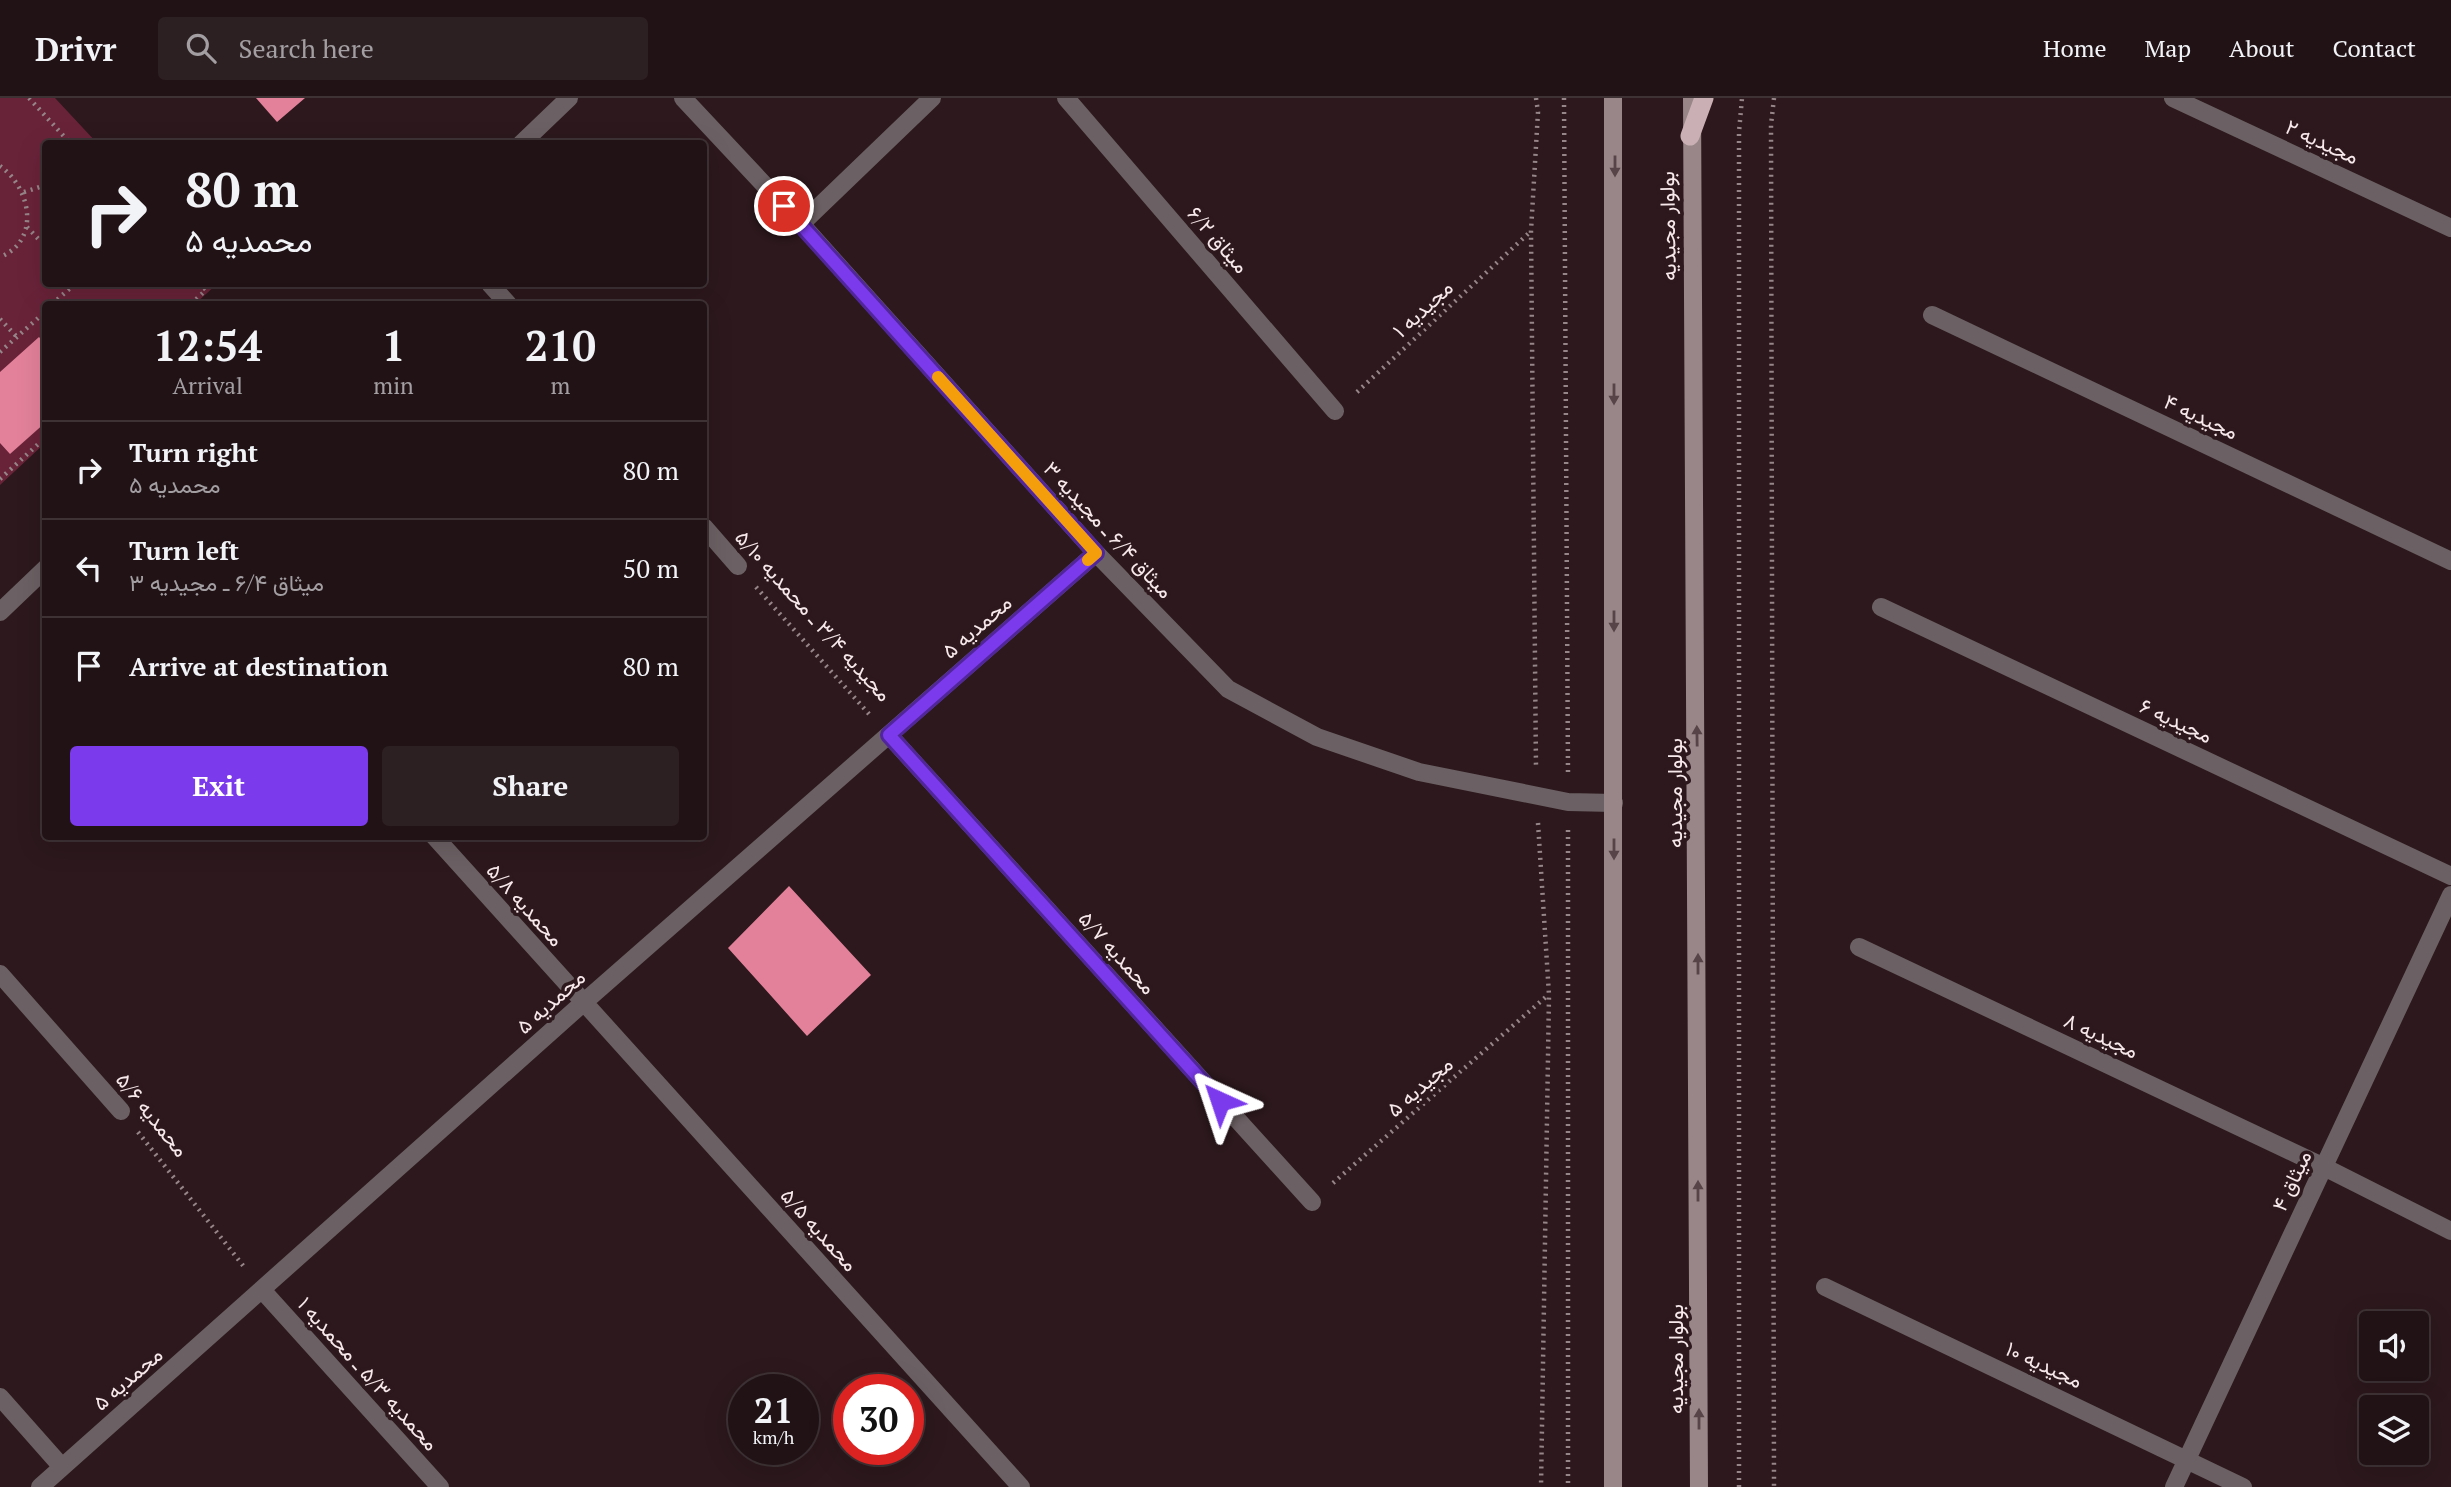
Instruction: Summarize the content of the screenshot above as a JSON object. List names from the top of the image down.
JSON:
{
  "streets": {
    "main road": ["بولوار مجیدیه"],
    "street": [
      "مجیدیه ۲",
      "میثاق ۶/۲",
      "مجیدیه ۴",
      "میثاق ۶/۴ ـ مجیدیه ۳",
      "مجیدیه ۳/۴ ـ محمدیه ۵/۱۰",
      "محمدیه ۵",
      "مجیدیه ۶",
      "محمدیه ۵/۸",
      "محمدیه ۵/۷",
      "مجیدیه ۸",
      "محمدیه ۵/۶",
      "میثاق ۴",
      "محمدیه ۵/۵",
      "مجیدیه ۱۰",
      "محمدیه ۵/۳ ـ محمدیه ۱"
    ],
    "path": ["مجیدیه ۱", "مجیدیه ۵"]
  },
  "crossings": [
    ["میثاق ۶/۲", "مجیدیه ۱"],
    ["میثاق ۶/۴ ـ مجیدیه ۳", "محمدیه ۵"],
    ["مجیدیه ۳/۴ ـ محمدیه ۵/۱۰", "محمدیه ۵"],
    ["مجیدیه ۳/۴ ـ محمدیه ۵/۱۰", "محمدیه ۵/۷"],
    ["محمدیه ۵", "محمدیه ۵/۸"],
    ["محمدیه ۵", "محمدیه ۵/۷"],
    ["محمدیه ۵", "محمدیه ۵/۶"],
    ["محمدیه ۵", "محمدیه ۵/۵"],
    ["محمدیه ۵", "محمدیه ۵/۳ ـ محمدیه ۱"],
    ["محمدیه ۵/۸", "محمدیه ۵/۵"],
    ["محمدیه ۵/۷", "مجیدیه ۵"],
    ["مجیدیه ۸", "میثاق ۴"],
    ["محمدیه ۵/۶", "محمدیه ۵/۳ ـ محمدیه ۱"],
    ["میثاق ۴", "مجیدیه ۱۰"]
  ],
  "page": {
    "header": "Drivr",
    "search": "Search here",
    "nav": [
      "Home",
      "Map",
      "About",
      "Contact"
    ],
    "turn": ["80 m", "محمدیه ۵"],
    "eta": [
      "12:54",
      "Arrival",
      "1",
      "min",
      "210",
      "m"
    ],
    "list": [
      {
        "name": "Turn right",
        "note": "محمدیه ۵",
        "value": "80 m"
      },
      {
        "name": "Turn left",
        "note": "میثاق ۶/۴ ـ مجیدیه ۳",
        "value": "50 m"
      },
      {
        "name": "Arrive at destination",
        "value": "80 m"
      }
    ],
    "buttons": ["Exit", "Share"],
    "speed": "21 km/h",
    "limit": "30"
  }
}
